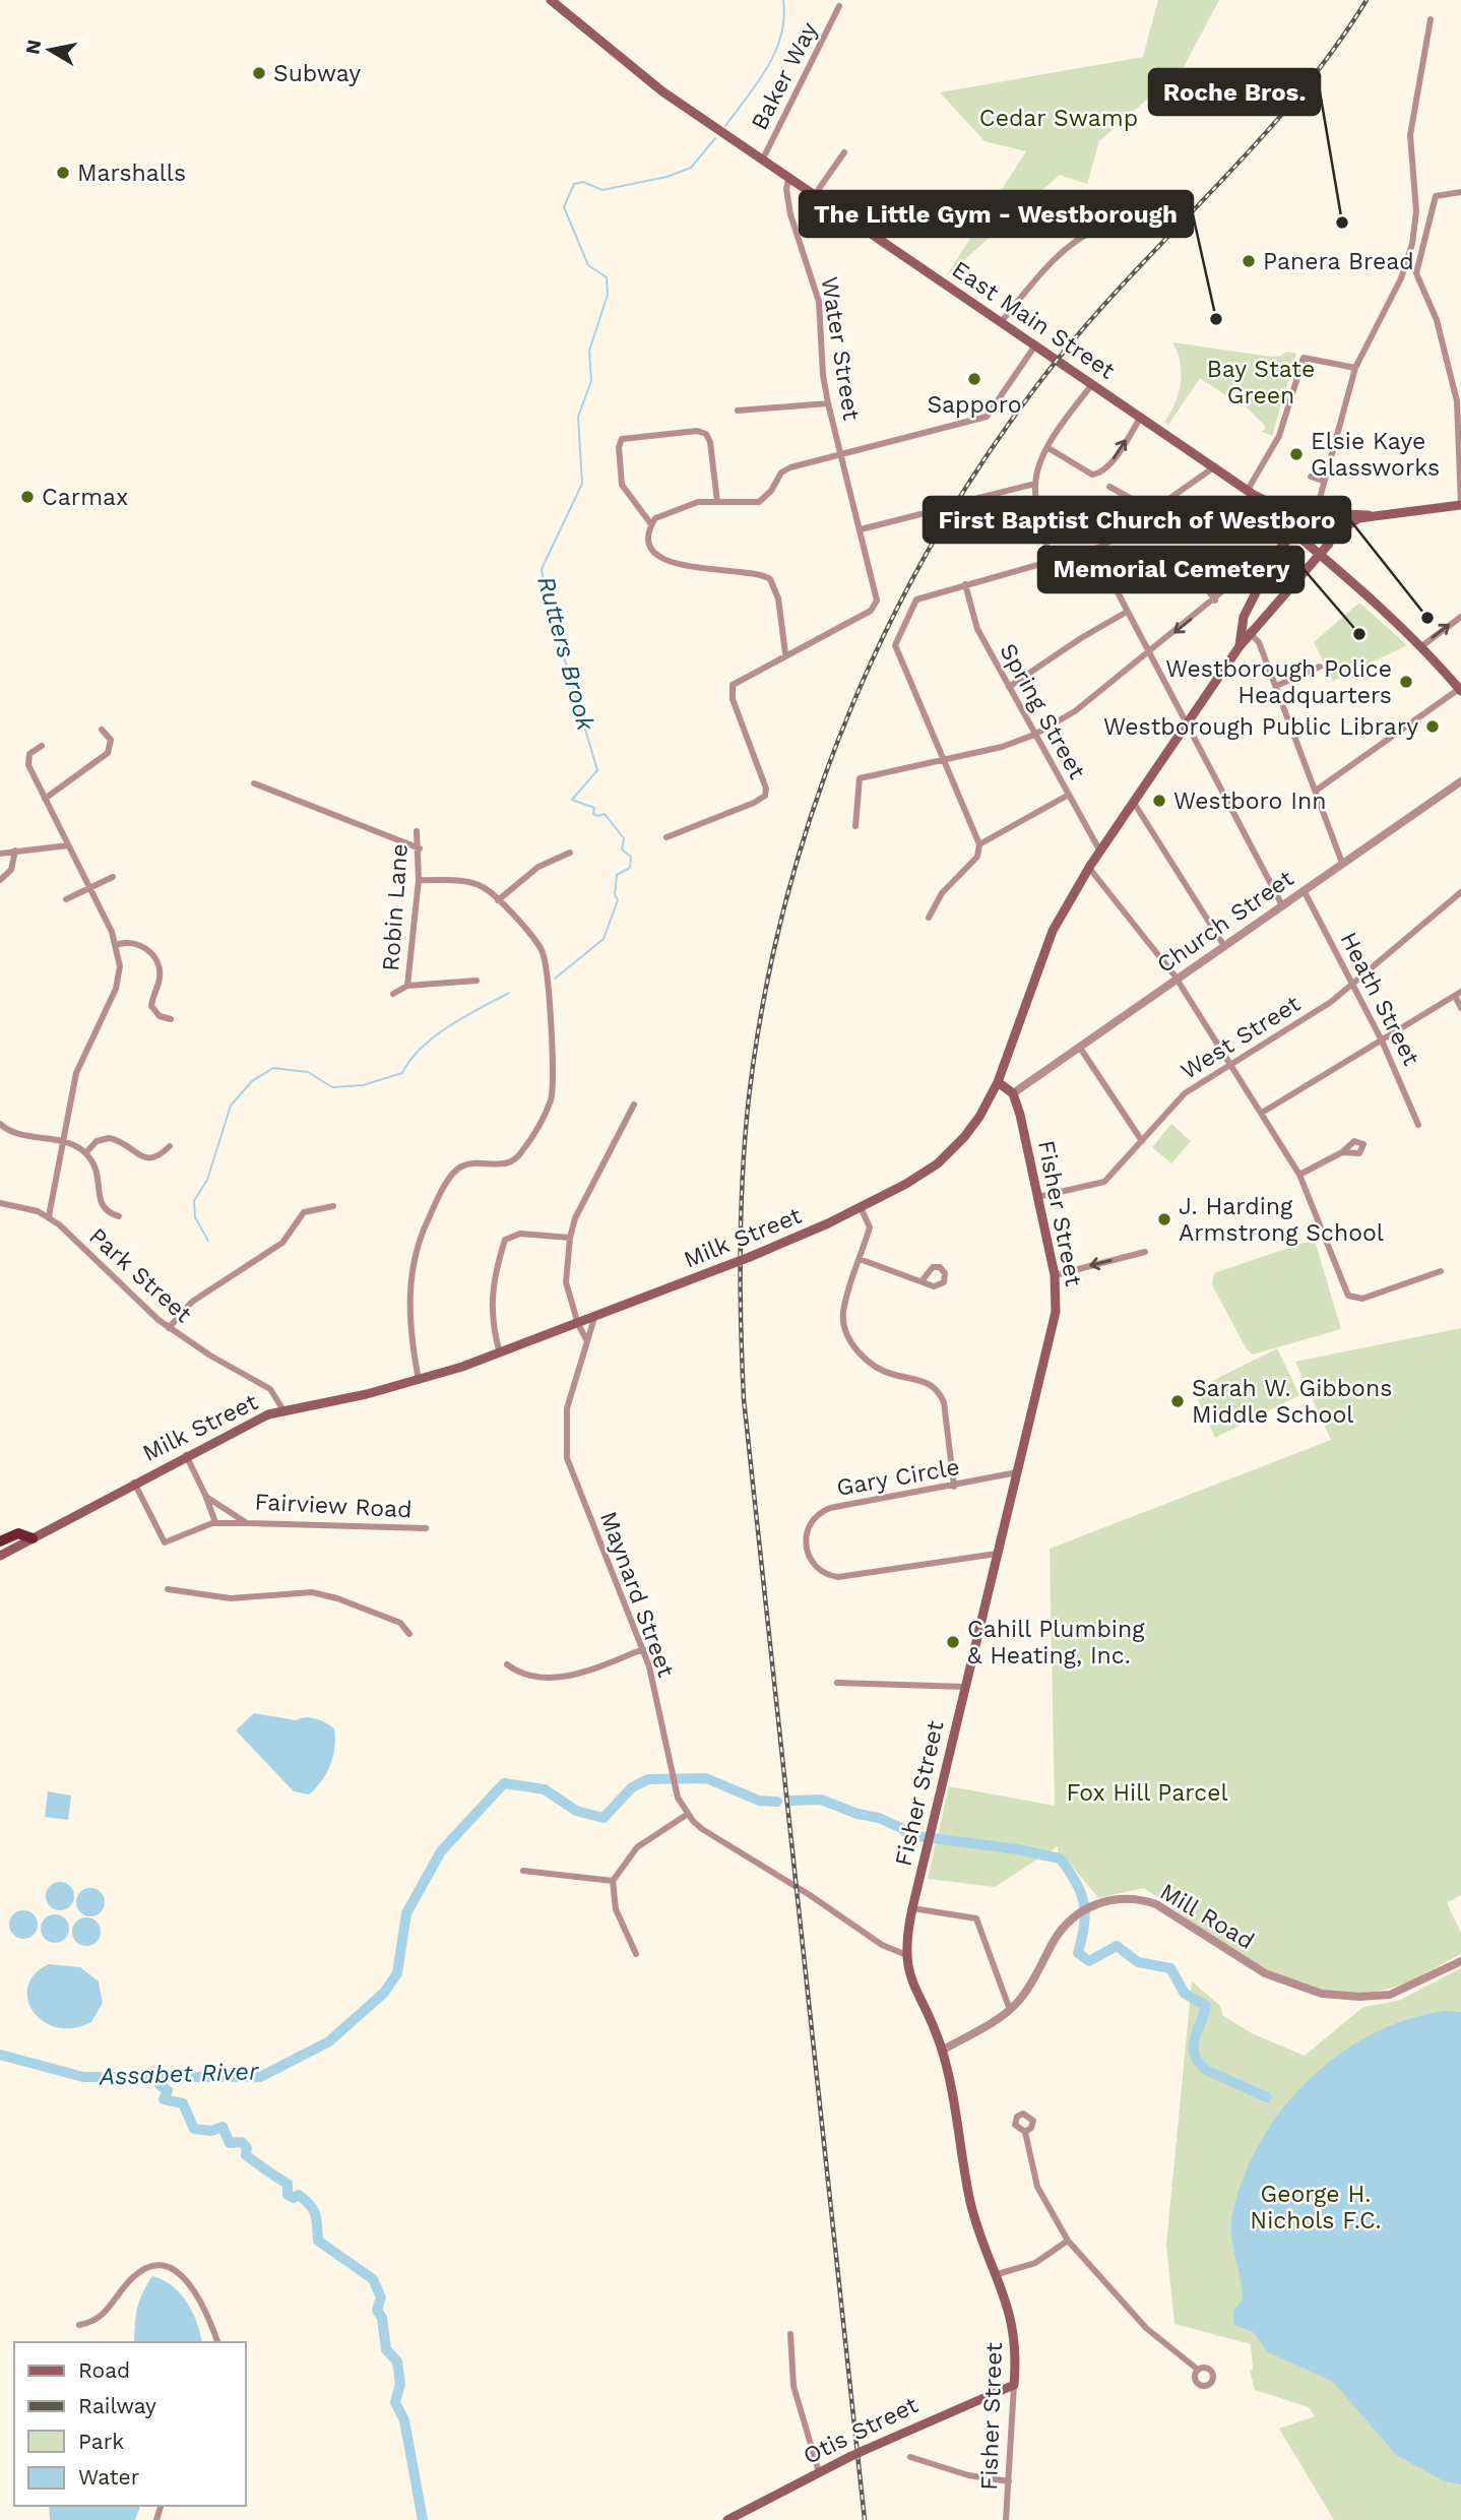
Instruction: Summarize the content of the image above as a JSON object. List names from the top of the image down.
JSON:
{
  "streets": {
    "main road": [
      "East Main Street",
      "Fisher Street",
      "Milk Street",
      "Otis Street"
    ],
    "street": [
      "Baker Way",
      "Water Street",
      "Spring Street",
      "Robin Lane",
      "Church Street",
      "Heath Street",
      "West Street",
      "Park Street",
      "Gary Circle",
      "Fairview Road",
      "Maynard Street",
      "Mill Road"
    ]
  },
  "crossings": [
    ["Baker Way", "East Main Street"],
    ["East Main Street", "Water Street"],
    ["East Main Street", "Milk Street"],
    ["Spring Street", "Milk Street"],
    ["Church Street", "Heath Street"],
    ["Church Street", "Fisher Street"],
    ["Heath Street", "West Street"],
    ["West Street", "Fisher Street"],
    ["Fisher Street", "Gary Circle"],
    ["Fisher Street", "Maynard Street"],
    ["Fisher Street", "Mill Road"],
    ["Fisher Street", "Otis Street"],
    ["Milk Street", "Park Street"],
    ["Milk Street", "Maynard Street"]
  ],
  "water": ["Rutters Brook", "Assabet River"],
  "parks": [
    "Cedar Swamp",
    "Bay State Green",
    "Fox Hill Parcel",
    "George H. Nichols F.C."
  ],
  "places": [
    "Subway",
    "Marshalls",
    "Roche Bros.",
    "Panera Bread",
    "The Little Gym - Westborough",
    "Sapporo",
    "Elsie Kaye Glassworks",
    "Carmax",
    "First Baptist Church of Westboro",
    "Memorial Cemetery",
    "Westborough Police Headquarters",
    "Westborough Public Library",
    "Westboro Inn",
    "J. Harding Armstrong School",
    "Sarah W. Gibbons Middle School",
    "Cahill Plumbing & Heating, Inc."
  ],
  "legend": [
    "Road",
    "Railway",
    "Park",
    "Water"
  ],
  "north": "left"
}
